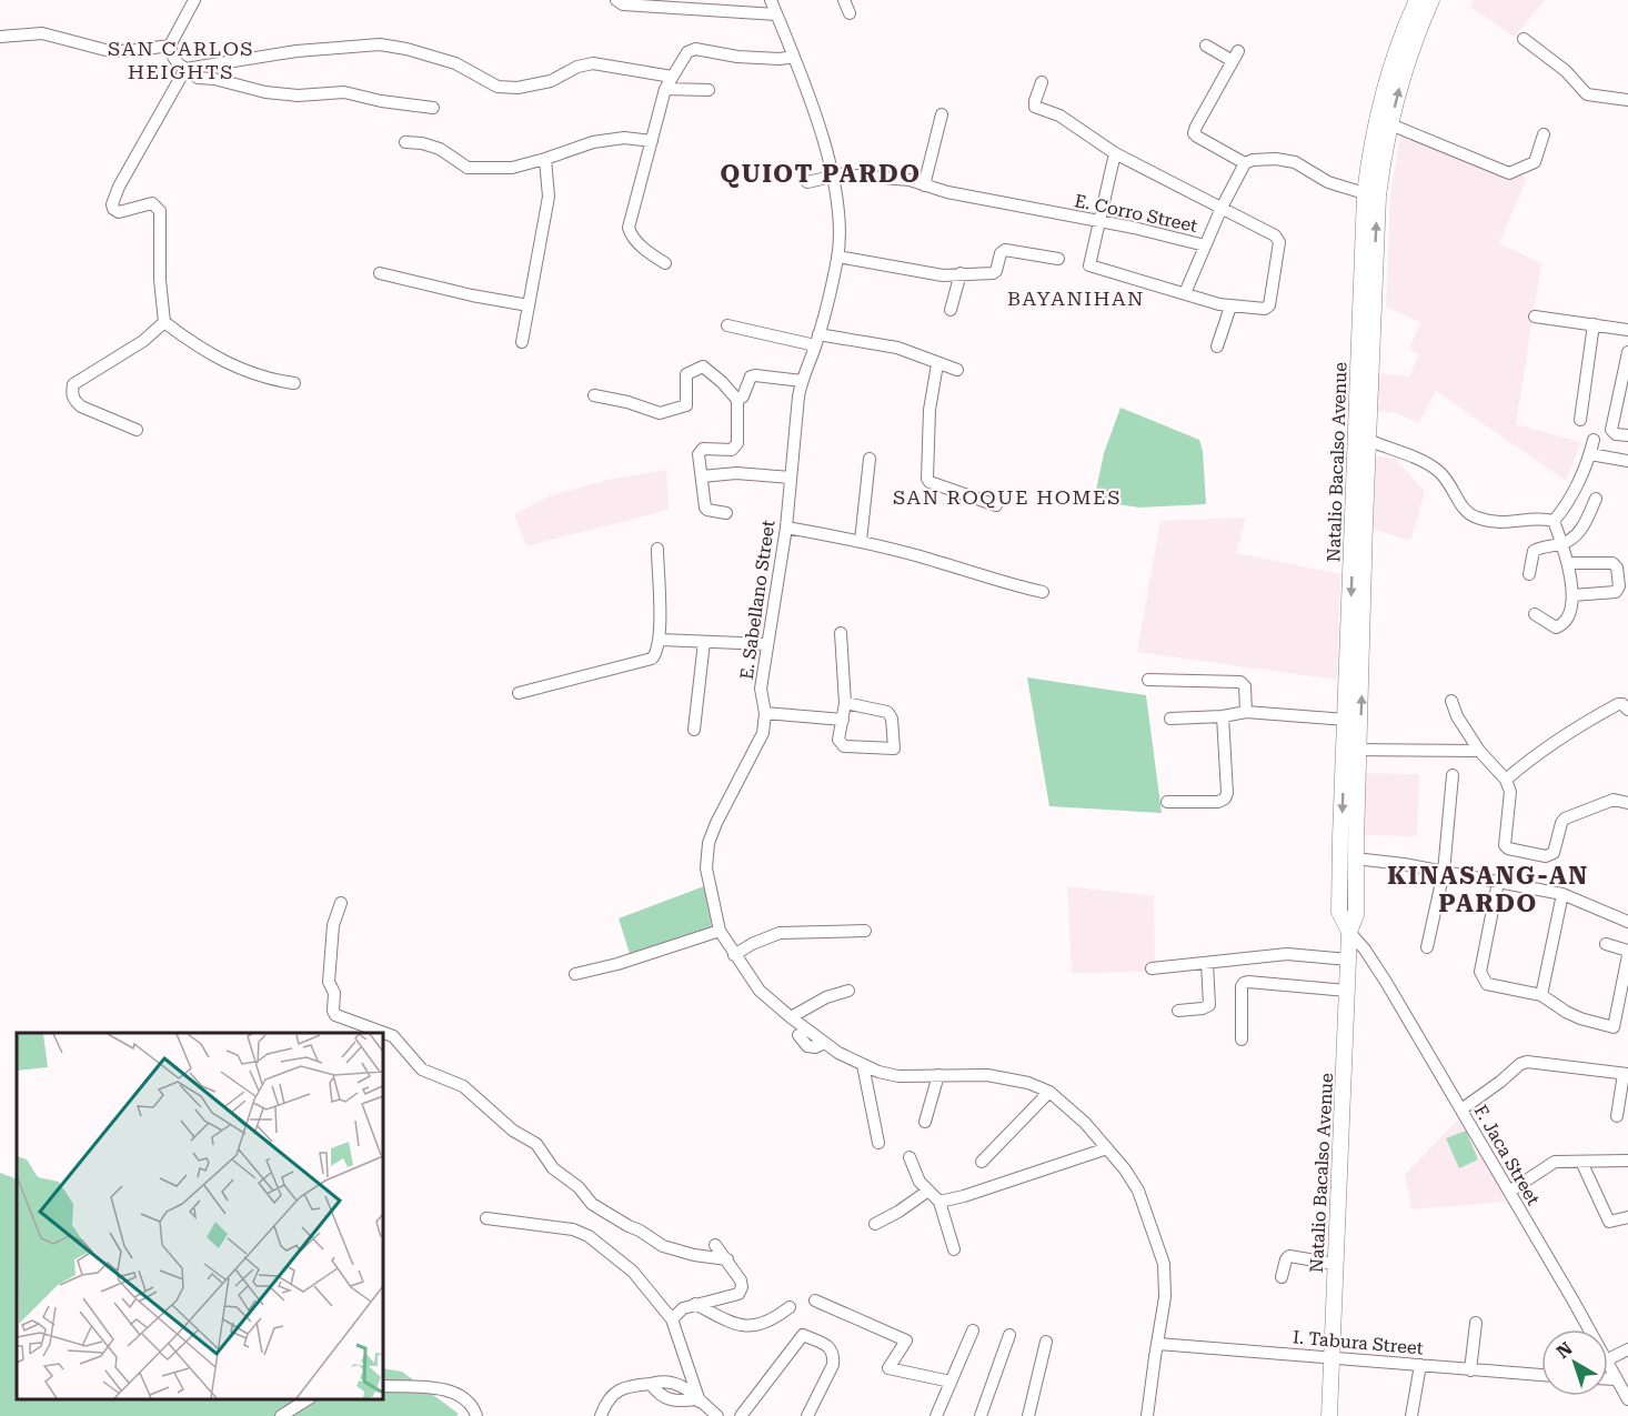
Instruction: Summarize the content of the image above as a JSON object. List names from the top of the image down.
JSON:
{
  "streets": {
    "main road": ["Natalio Bacalso Avenue"],
    "street": [
      "E. Corro Street",
      "E. Sabellano Street",
      "F. Jaca Street",
      "I. Tabura Street"
    ]
  },
  "crossings": [
    ["E. Corro Street", "E. Sabellano Street"],
    ["Natalio Bacalso Avenue", "F. Jaca Street"],
    ["Natalio Bacalso Avenue", "I. Tabura Street"],
    ["E. Sabellano Street", "I. Tabura Street"]
  ],
  "districts": [
    "SAN CARLOS HEIGHTS",
    "QUIOT PARDO",
    "BAYANIHAN",
    "SAN ROQUE HOMES",
    "KINASANG-AN PARDO"
  ],
  "north": "top left"
}
